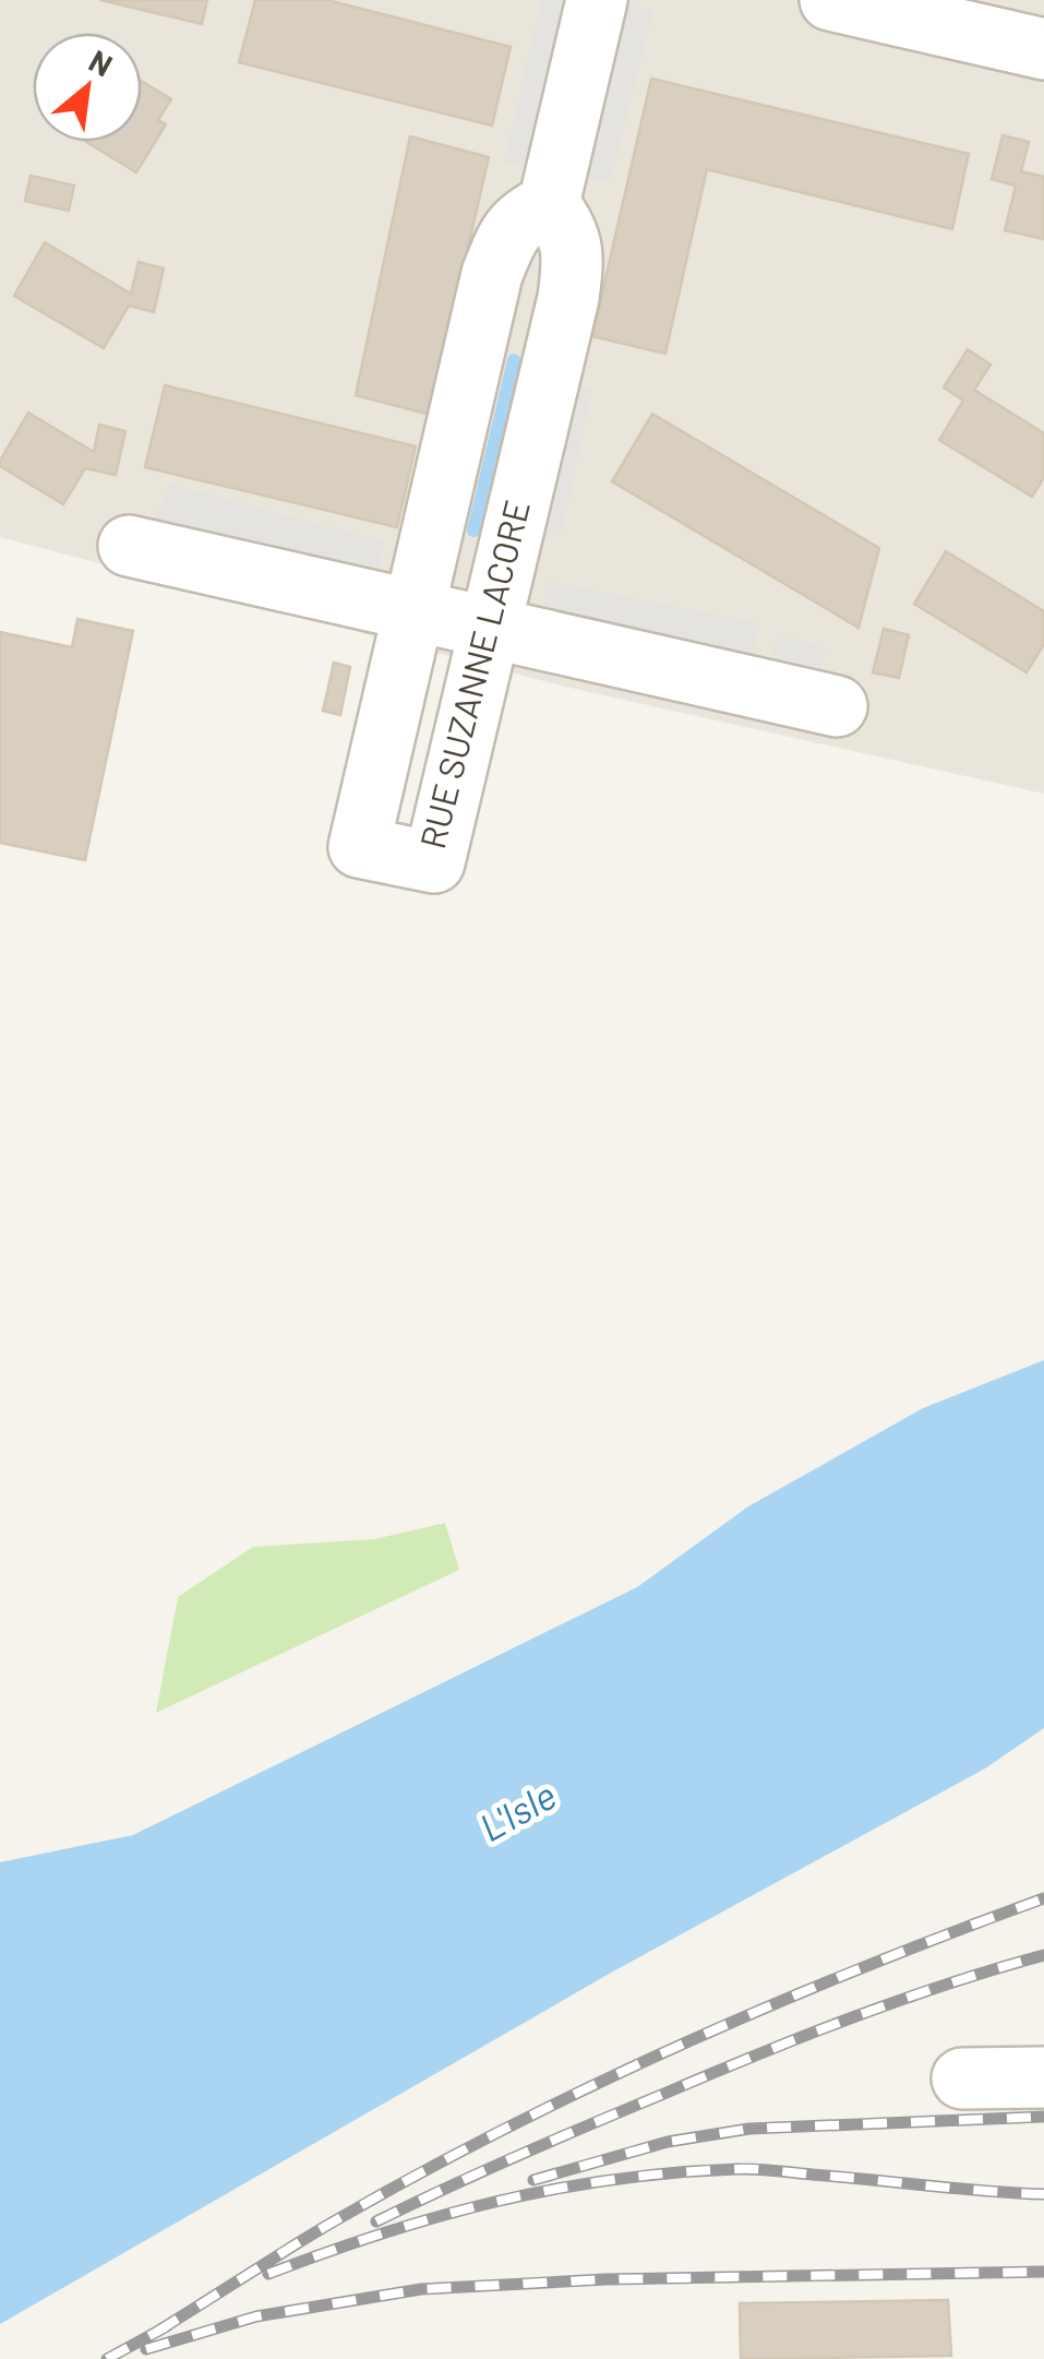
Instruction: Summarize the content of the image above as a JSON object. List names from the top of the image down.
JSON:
{
  "streets": {
    "street": ["RUE SUZANNE LACORE"]
  },
  "water": ["L'Isle"],
  "north": "top right"
}
